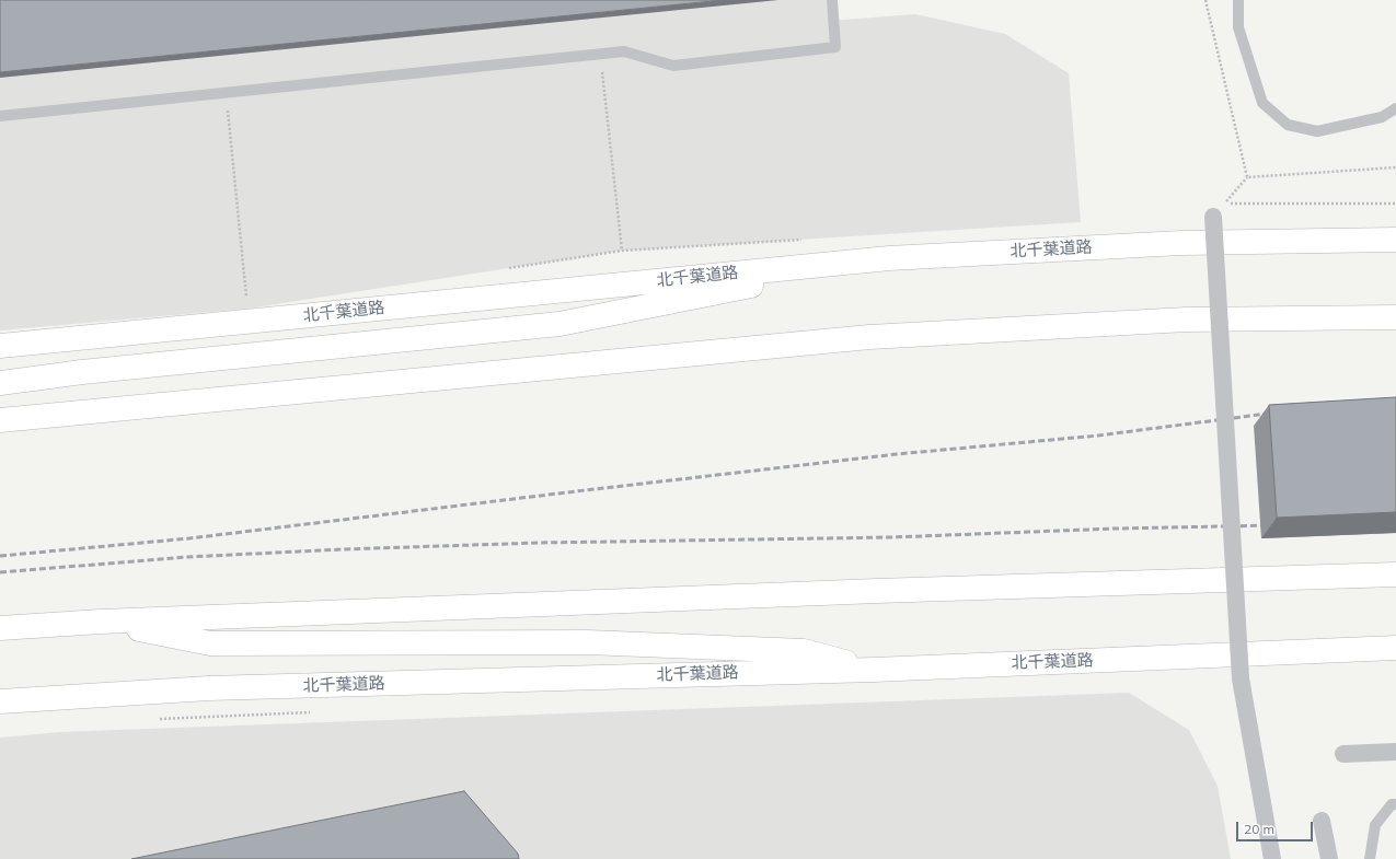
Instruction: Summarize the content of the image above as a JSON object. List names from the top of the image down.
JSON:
{
  "streets": {
    "highway": ["北千葉道路"]
  },
  "scale_bar": "20 m"
}
